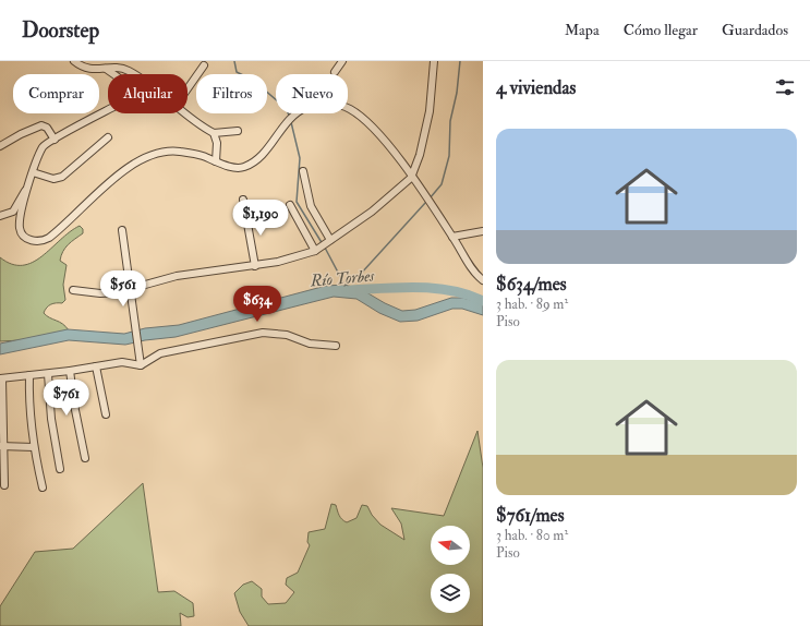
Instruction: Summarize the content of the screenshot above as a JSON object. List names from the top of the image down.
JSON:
{
  "water": ["Río Torbes"],
  "north": "left",
  "page": {
    "header": "Doorstep",
    "nav": ["Mapa", "Cómo llegar", "Guardados"],
    "heading": "4 viviendas",
    "chip": [
      "Comprar",
      "Alquilar",
      "Filtros",
      "Nuevo"
    ],
    "list": [
      {
        "name": "$634/mes",
        "note": "3 hab. · 89 m² · Piso"
      },
      {
        "name": "$761/mes",
        "note": "3 hab. · 80 m² · Piso"
      }
    ],
    "price": [
      "$1,190",
      "$561",
      "$634",
      "$761"
    ]
  }
}
